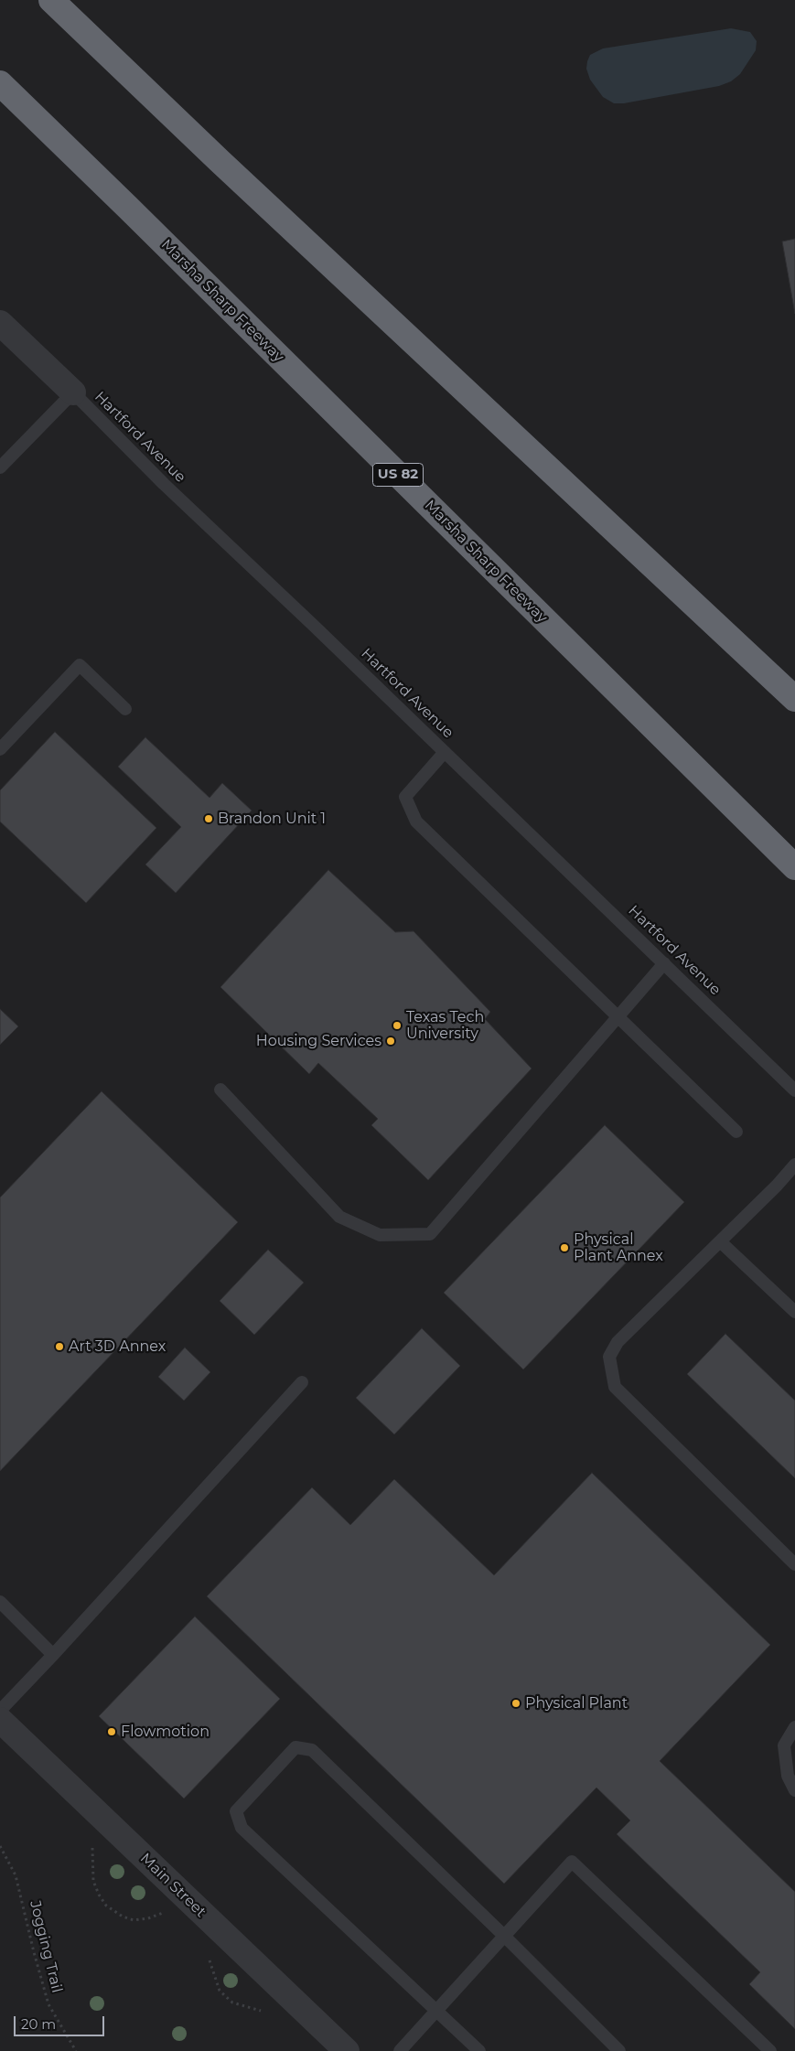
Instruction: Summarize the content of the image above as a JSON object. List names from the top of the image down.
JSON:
{
  "streets": {
    "highway": ["Marsha Sharp Freeway", "US 82"],
    "street": ["Main Street"],
    "lane": ["Hartford Avenue"],
    "path": ["Jogging Trail"]
  },
  "places": [
    "Brandon Unit 1",
    "Texas Tech University",
    "Housing Services",
    "Physical Plant Annex",
    "Art 3D Annex",
    "Physical Plant",
    "Flowmotion"
  ],
  "scale_bar": "20 m"
}
